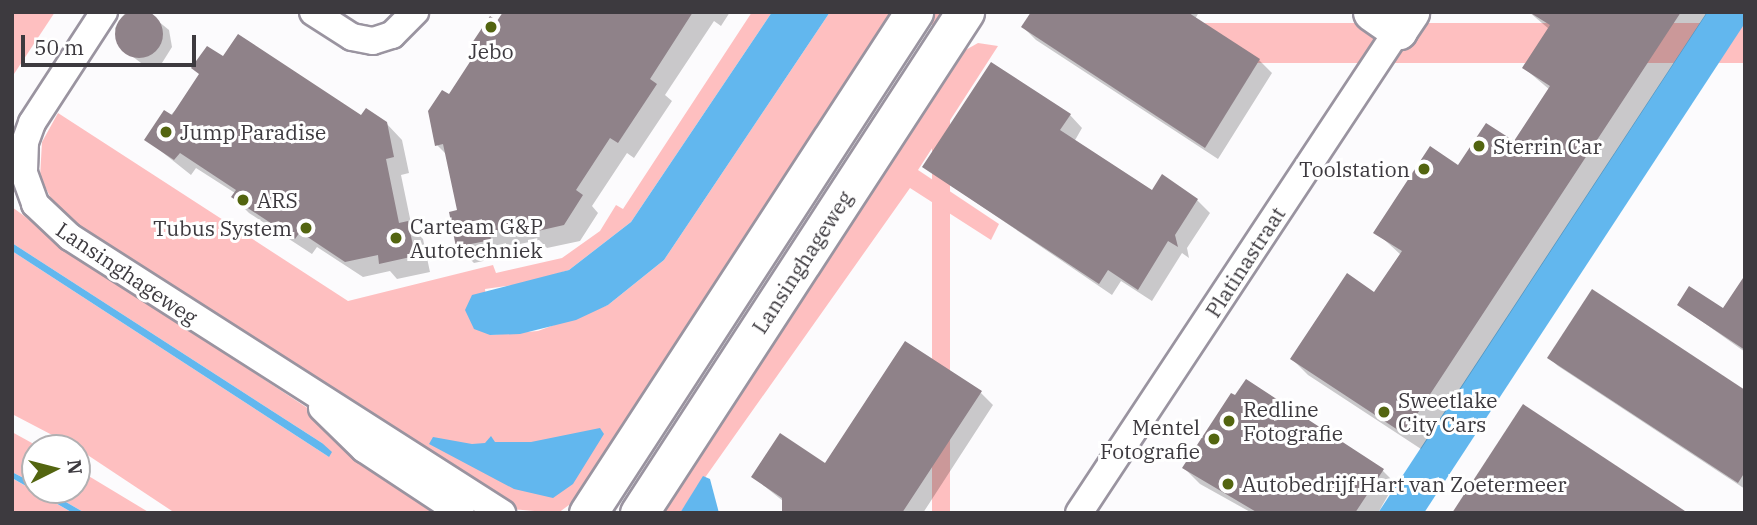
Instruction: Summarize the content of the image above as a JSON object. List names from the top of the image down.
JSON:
{
  "streets": {
    "street": ["Lansinghageweg", "Platinastraat"]
  },
  "places": [
    "Jebo",
    "Jump Paradise",
    "Sterrin Car",
    "Toolstation",
    "ARS",
    "Tubus System",
    "Carteam G&P Autotechniek",
    "Sweetlake City Cars",
    "Redline Fotografie",
    "Mentel Fotografie",
    "Autobedrijf Hart van Zoetermeer"
  ],
  "scale_bar": "50 m",
  "north": "right"
}
